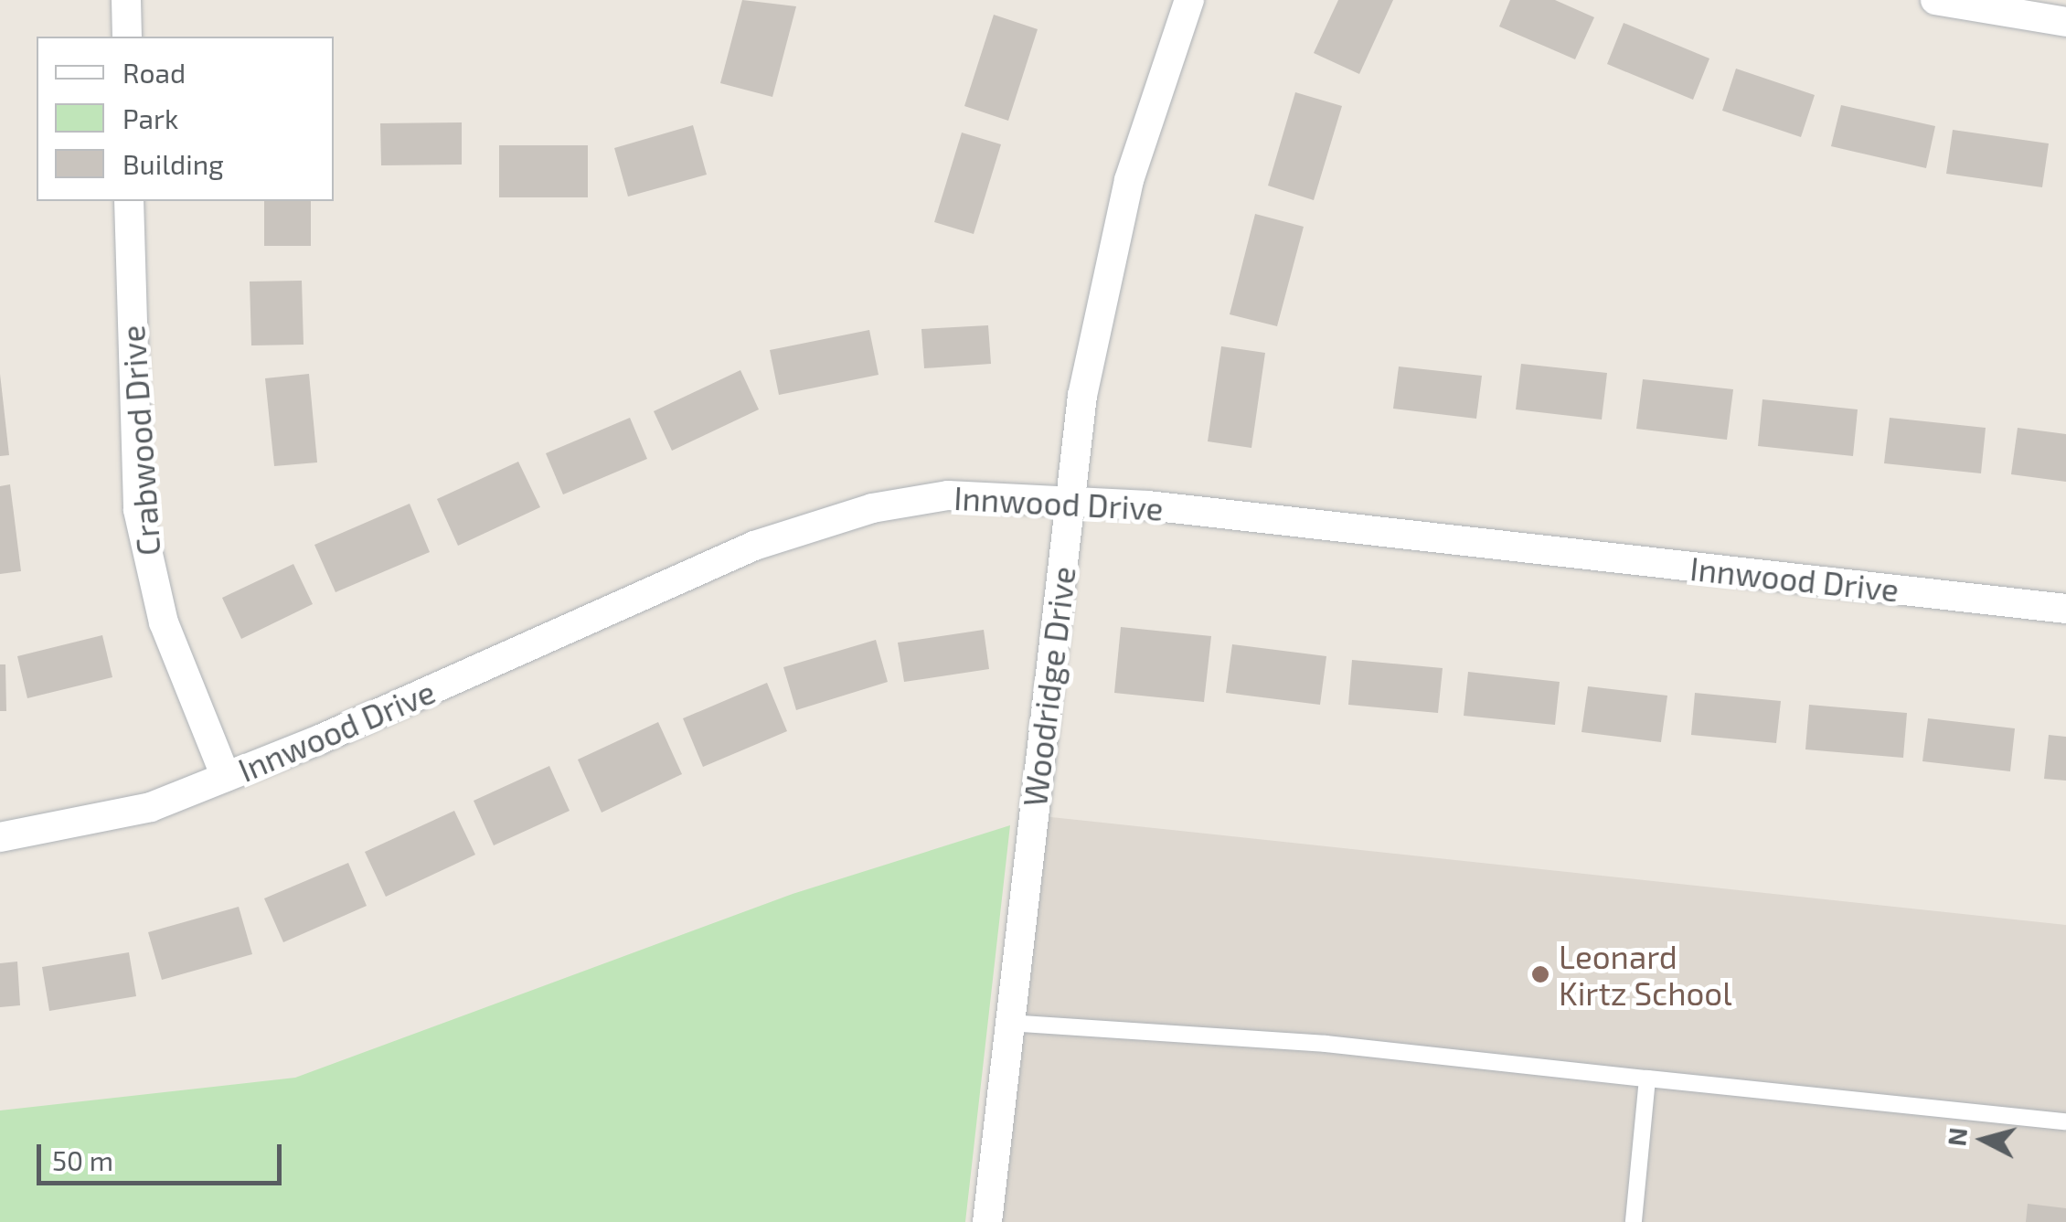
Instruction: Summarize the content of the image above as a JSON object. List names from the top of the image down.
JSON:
{
  "streets": {
    "street": ["Crabwood Drive", "Innwood Drive", "Woodridge Drive"]
  },
  "crossings": [
    ["Crabwood Drive", "Innwood Drive"],
    ["Innwood Drive", "Woodridge Drive"]
  ],
  "places": ["Leonard Kirtz School"],
  "legend": ["Road", "Park", "Building"],
  "scale_bar": "50 m",
  "north": "left"
}
